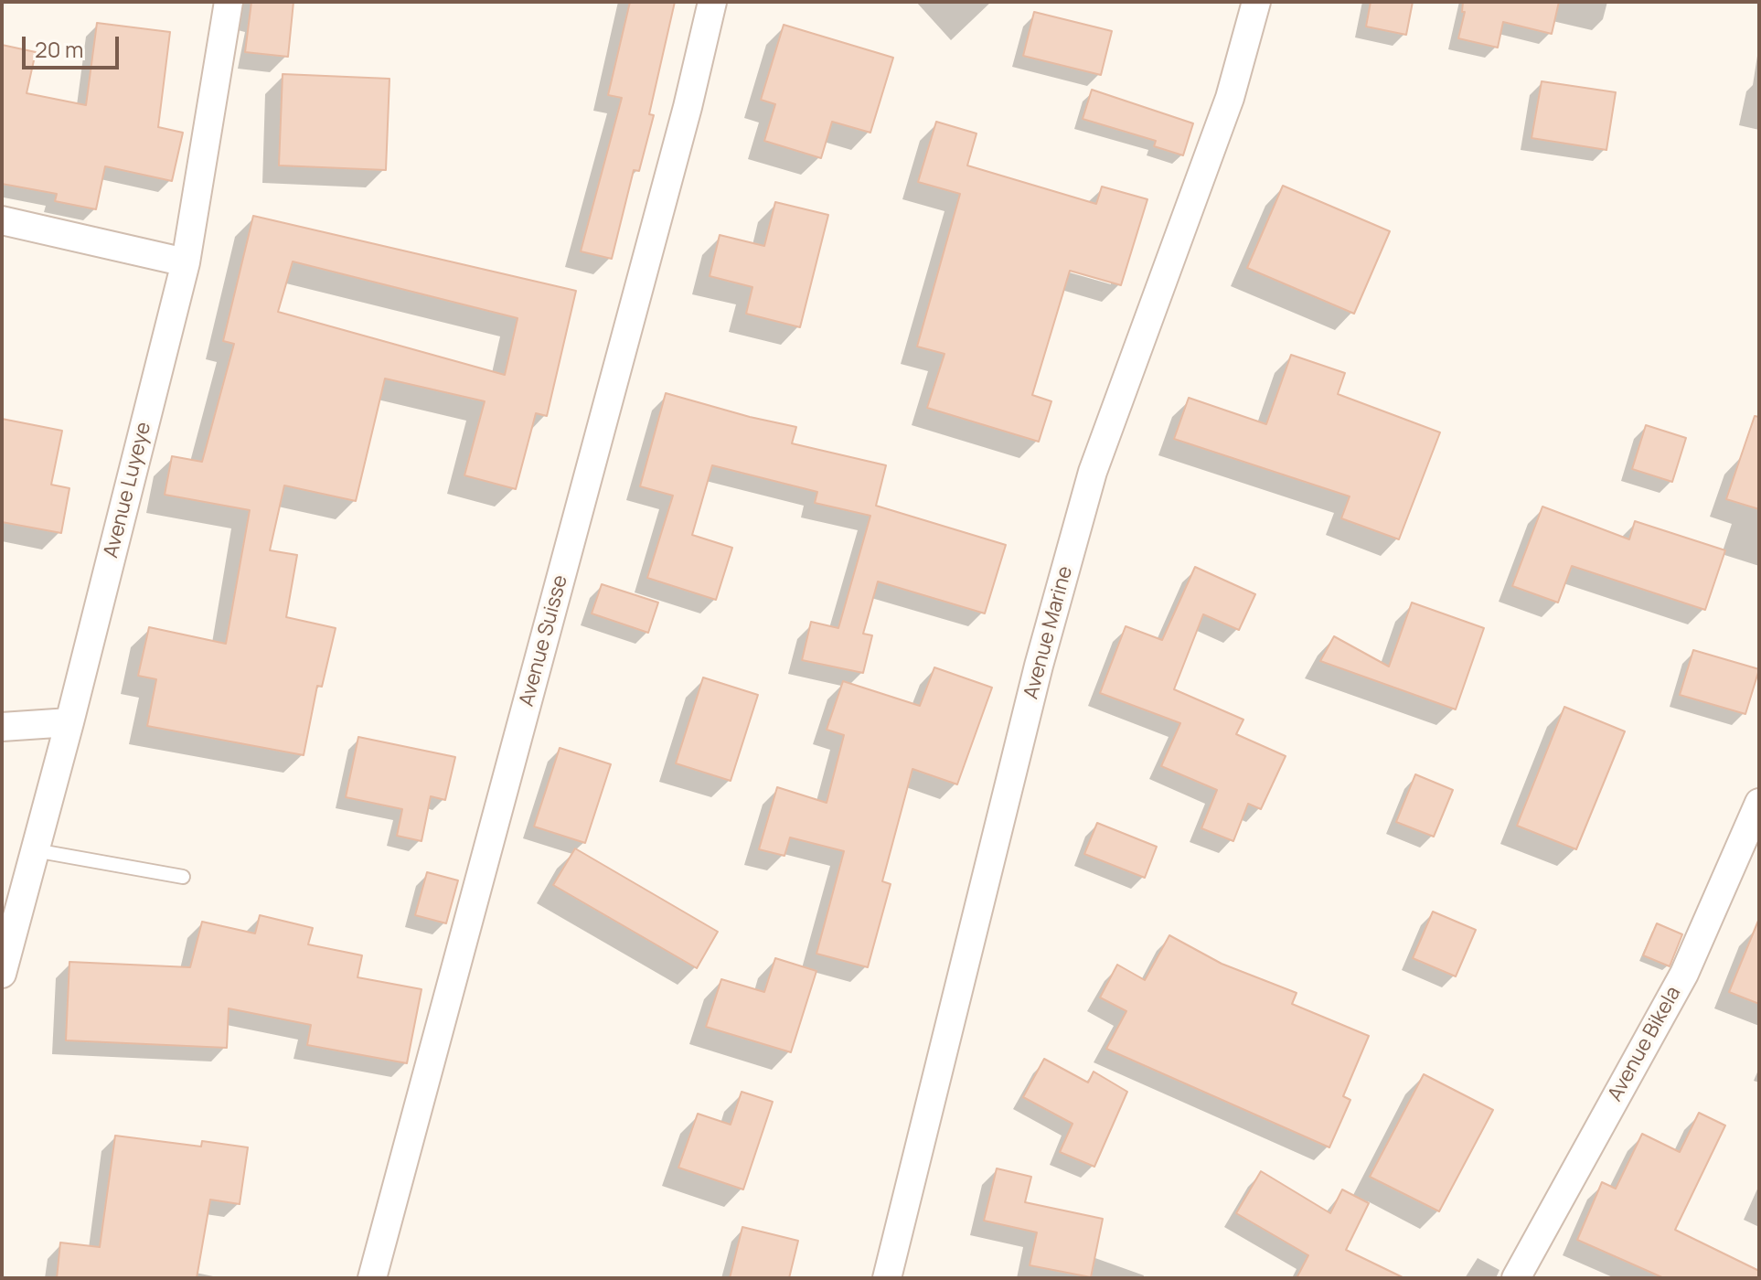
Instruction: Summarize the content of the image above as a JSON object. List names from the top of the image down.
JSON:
{
  "streets": {
    "street": [
      "Avenue Luyeye",
      "Avenue Marine",
      "Avenue Suisse",
      "Avenue Bikela"
    ]
  },
  "scale_bar": "20 m"
}
